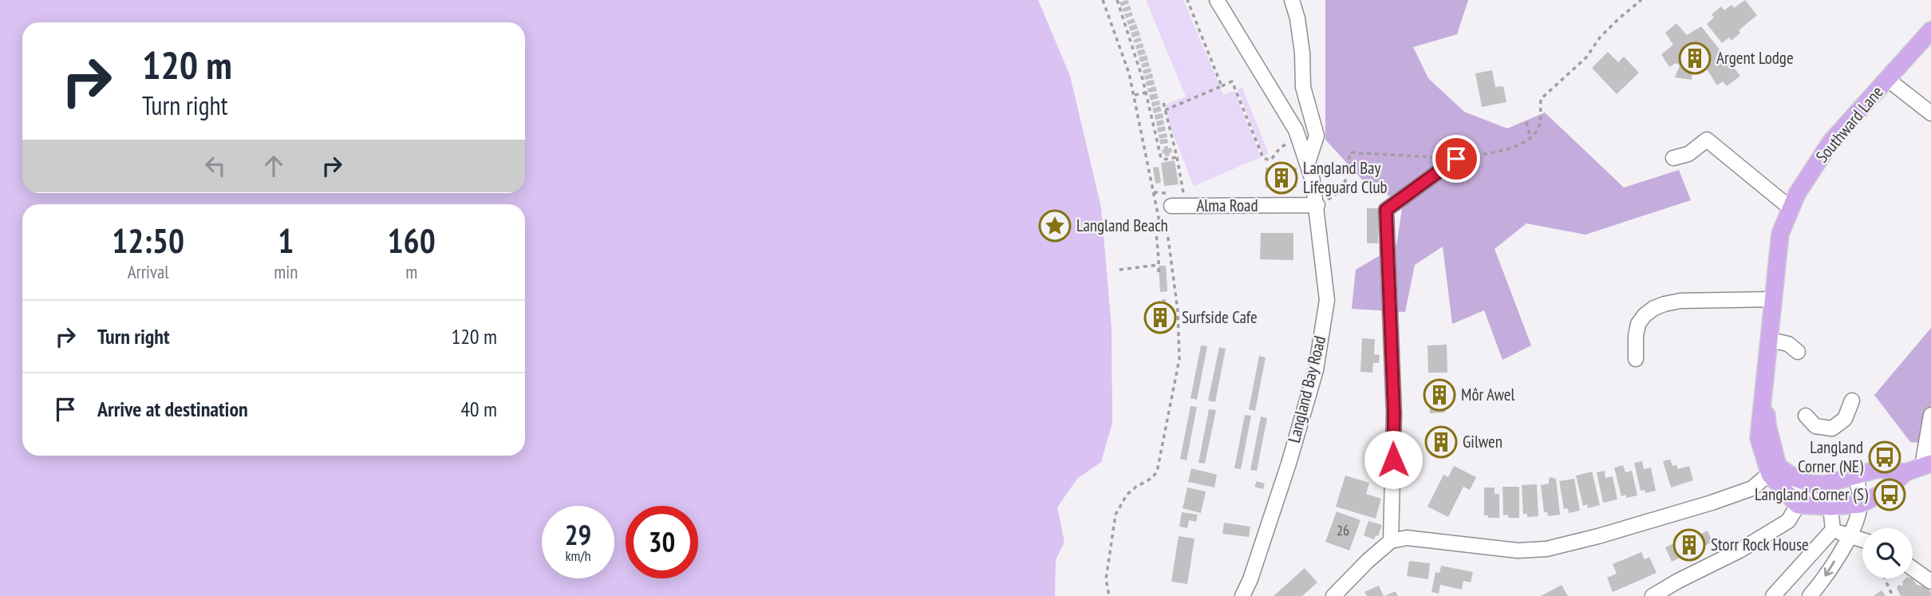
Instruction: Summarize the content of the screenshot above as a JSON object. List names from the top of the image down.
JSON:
{
  "streets": {
    "main road": ["Southward Lane"],
    "street": ["Alma Road", "Langland Bay Road"]
  },
  "crossings": [
    ["Alma Road", "Langland Bay Road"]
  ],
  "places": {
    "building": [
      "Argent Lodge",
      "Langland Bay Lifeguard Club",
      "Surfside Cafe",
      "Môr Awel",
      "Gilwen",
      "Storr Rock House"
    ],
    "place": ["Langland Beach"],
    "bus stop": ["Langland Corner (NE)", "Langland Corner (S)"]
  },
  "house_numbers": ["26"],
  "page": {
    "turn": ["120 m", "Turn right"],
    "eta": [
      "12:50",
      "Arrival",
      "1",
      "min",
      "160",
      "m"
    ],
    "list": [
      {
        "name": "Turn right",
        "value": "120 m"
      },
      {
        "name": "Arrive at destination",
        "value": "40 m"
      }
    ],
    "speed": "29 km/h",
    "limit": "30"
  }
}
